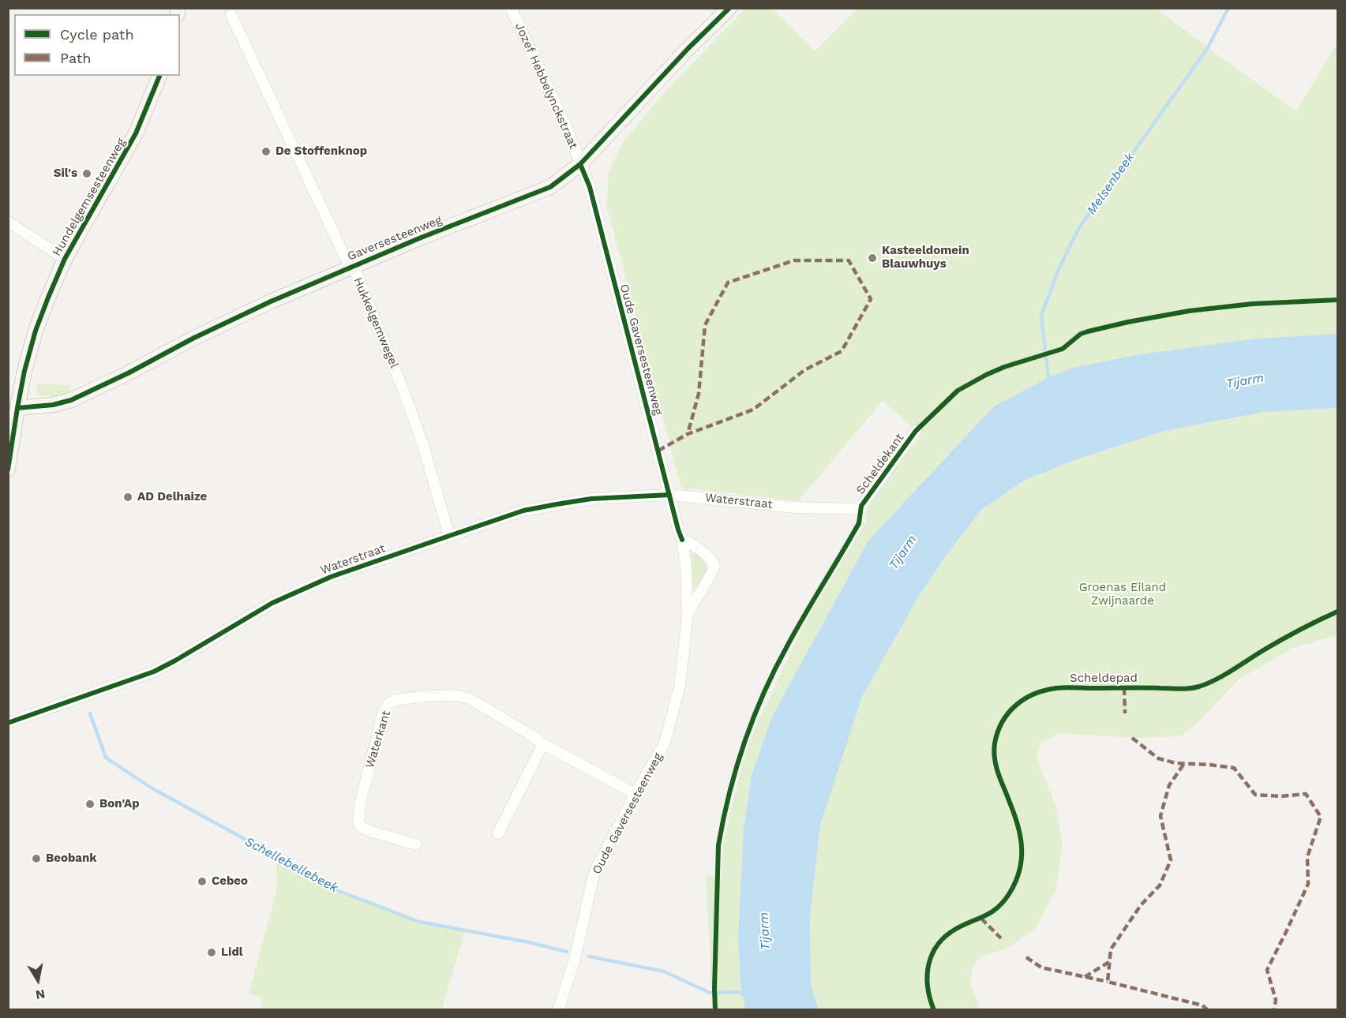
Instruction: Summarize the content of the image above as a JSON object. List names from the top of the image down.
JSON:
{
  "streets": {
    "street": [
      "Jozef Hebbelynckstraat",
      "Hundelgemsesteenweg",
      "Gaversesteenweg",
      "Hukkelgemwegel",
      "Oude Gaversesteenweg",
      "Scheldekant",
      "Waterstraat",
      "Waterkant"
    ],
    "cycle path": ["Scheldepad"]
  },
  "crossings": [
    ["Jozef Hebbelynckstraat", "Gaversesteenweg"],
    ["Jozef Hebbelynckstraat", "Oude Gaversesteenweg"],
    ["Hundelgemsesteenweg", "Gaversesteenweg"],
    ["Gaversesteenweg", "Hukkelgemwegel"],
    ["Gaversesteenweg", "Oude Gaversesteenweg"],
    ["Hukkelgemwegel", "Waterstraat"],
    ["Oude Gaversesteenweg", "Waterstraat"],
    ["Oude Gaversesteenweg", "Waterkant"],
    ["Scheldekant", "Waterstraat"]
  ],
  "water": ["Melsenbeek", "Tijarm", "Schellebellebeek"],
  "parks": ["Groenas Eiland Zwijnaarde"],
  "places": [
    "De Stoffenknop",
    "Sil's",
    "Kasteeldomein Blauwhuys",
    "AD Delhaize",
    "Bon'Ap",
    "Beobank",
    "Cebeo",
    "Lidl"
  ],
  "legend": ["Cycle path", "Path"],
  "north": "bottom"
}
